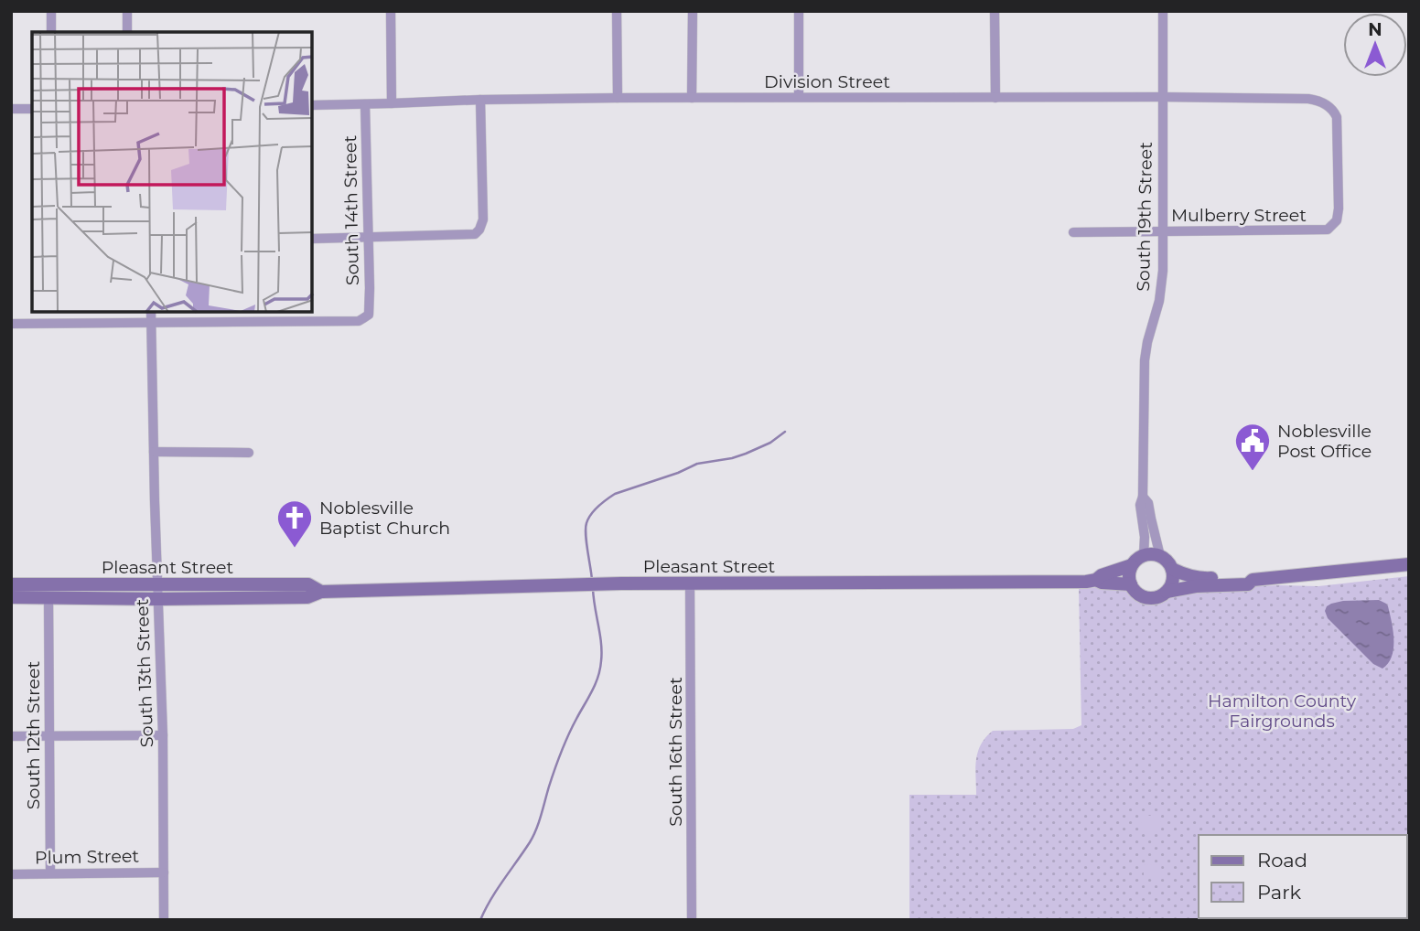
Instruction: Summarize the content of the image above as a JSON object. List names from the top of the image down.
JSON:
{
  "streets": {
    "street": [
      "Division Street",
      "South 14th Street",
      "Mulberry Street",
      "South 19th Street",
      "Pleasant Street",
      "South 13th Street",
      "South 12th Street",
      "South 16th Street",
      "Plum Street"
    ]
  },
  "crossings": [
    ["Division Street", "South 14th Street"],
    ["Division Street", "Mulberry Street"],
    ["Division Street", "South 19th Street"],
    ["South 14th Street", "South 13th Street"],
    ["Mulberry Street", "South 19th Street"],
    ["South 19th Street", "Pleasant Street"],
    ["Pleasant Street", "South 13th Street"],
    ["Pleasant Street", "South 12th Street"],
    ["Pleasant Street", "South 16th Street"],
    ["South 13th Street", "Plum Street"],
    ["South 12th Street", "Plum Street"]
  ],
  "parks": ["Hamilton County Fairgrounds"],
  "places": {
    "public building": ["Noblesville Post Office"],
    "church": ["Noblesville Baptist Church"]
  },
  "legend": ["Road", "Park"],
  "north": "top"
}
